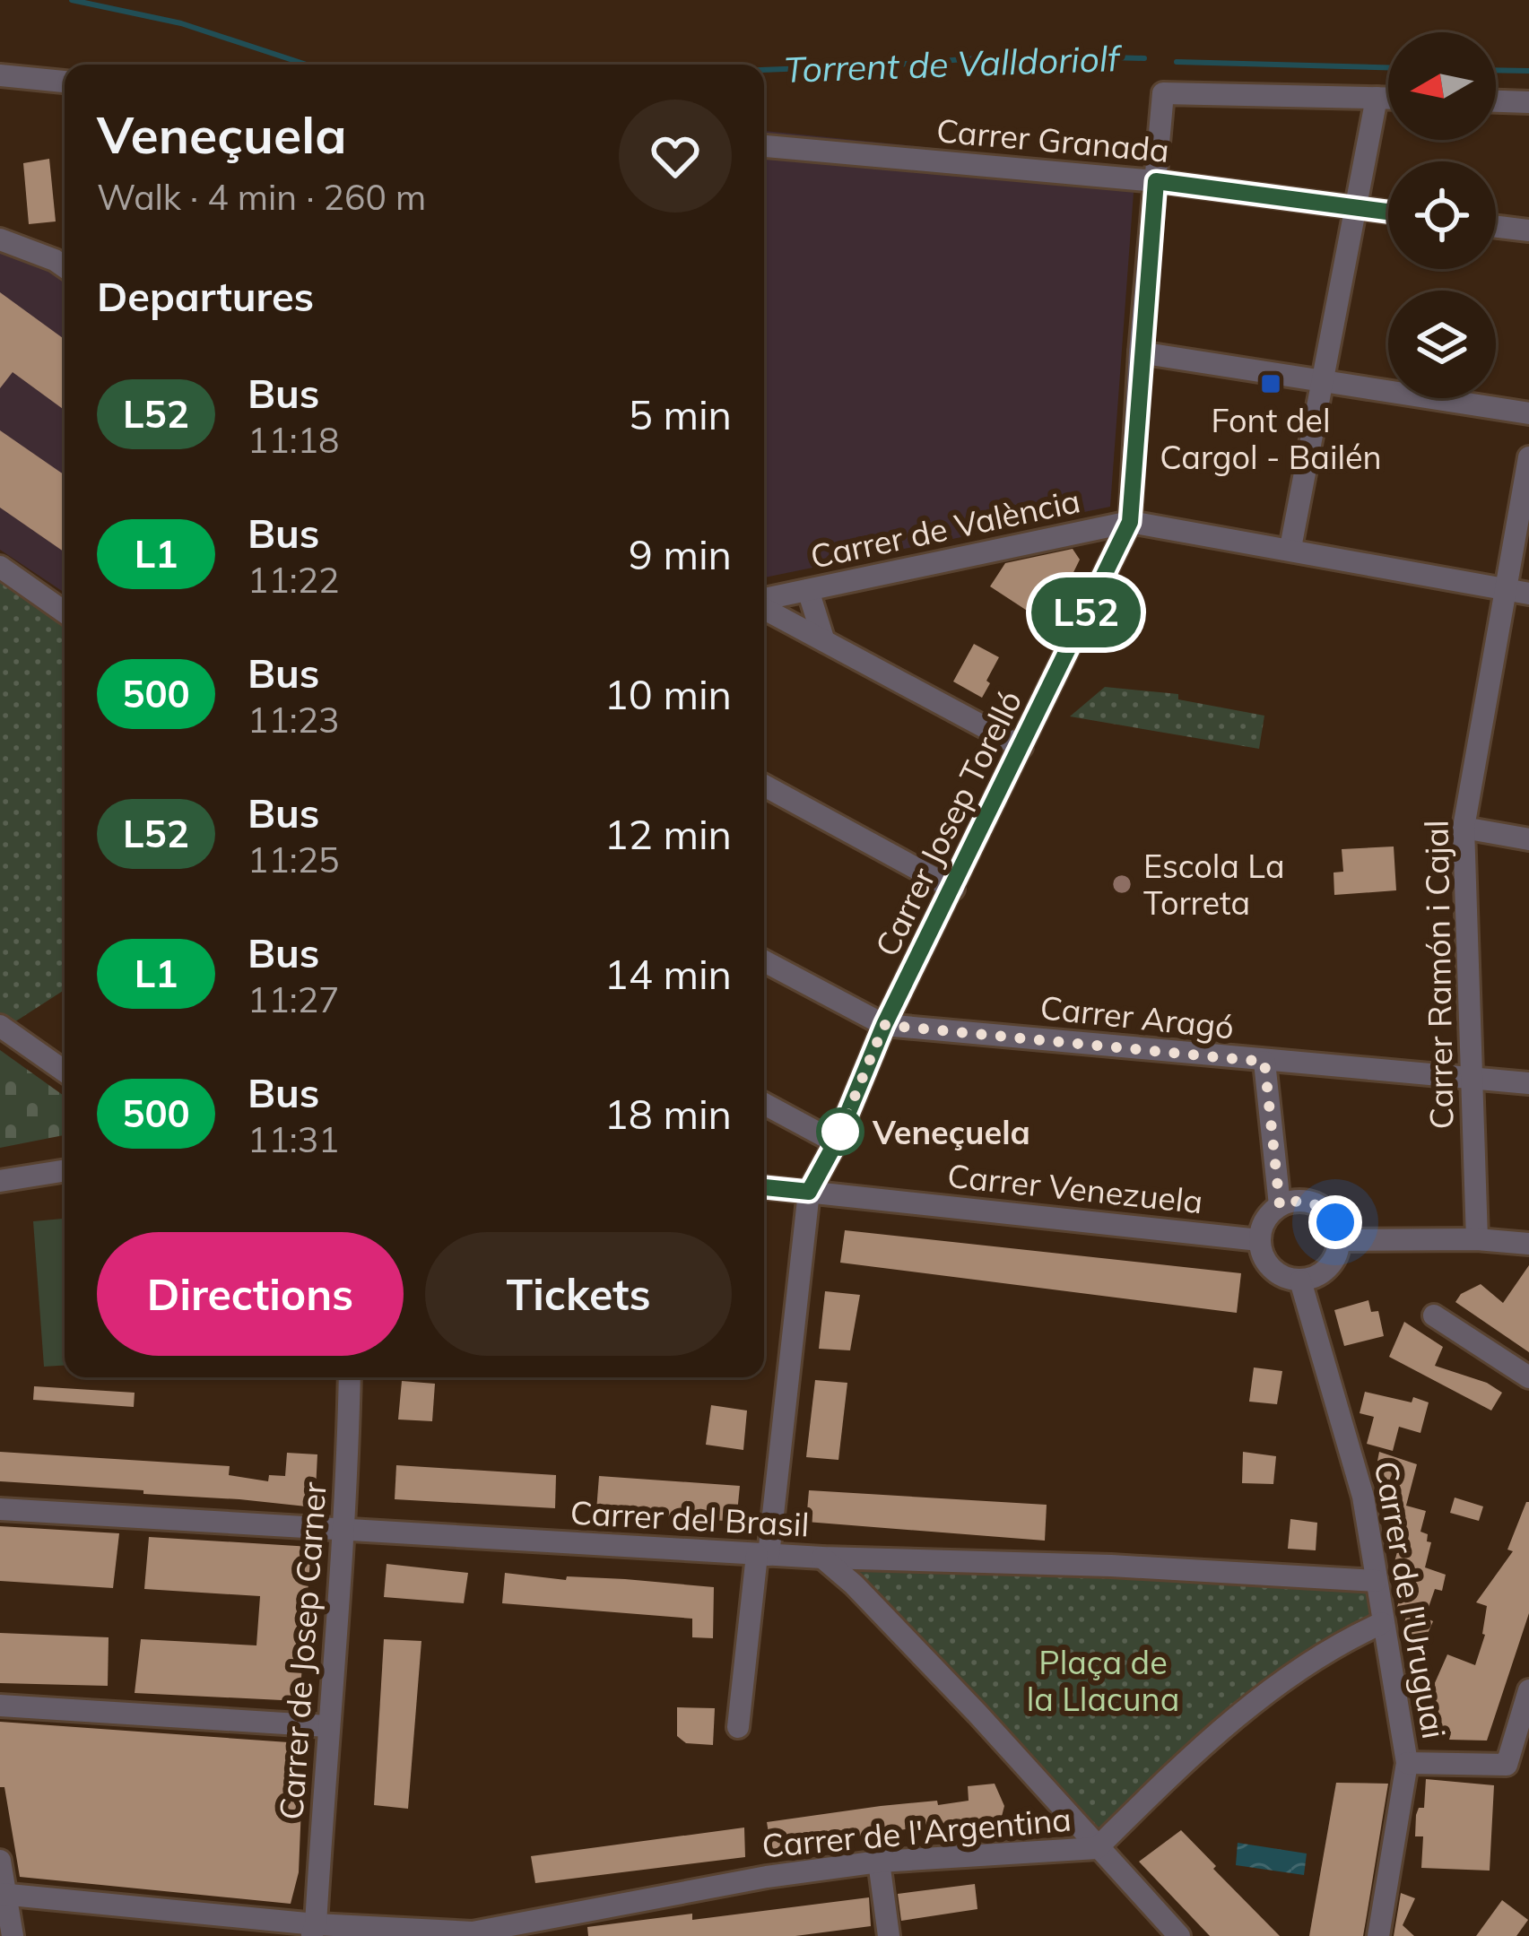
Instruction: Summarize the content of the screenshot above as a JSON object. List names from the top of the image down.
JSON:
{
  "streets": {
    "street": [
      "Carrer Granada",
      "Carrer de València",
      "Carrer Josep Torelló",
      "Carrer Ramón i Cajal",
      "Carrer Aragó",
      "Carrer Venezuela",
      "Carrer del Brasil",
      "Carrer de l'Uruguai",
      "Carrer de Josep Carner",
      "Carrer de l'Argentina"
    ]
  },
  "crossings": [
    ["Carrer Granada", "Carrer Josep Torelló"],
    ["Carrer de València", "Carrer Josep Torelló"],
    ["Carrer de València", "Carrer Ramón i Cajal"],
    ["Carrer Josep Torelló", "Carrer Aragó"],
    ["Carrer Josep Torelló", "Carrer Venezuela"],
    ["Carrer Ramón i Cajal", "Carrer Aragó"],
    ["Carrer Venezuela", "Carrer de l'Uruguai"],
    ["Carrer del Brasil", "Carrer de l'Uruguai"],
    ["Carrer del Brasil", "Carrer de Josep Carner"],
    ["Carrer de l'Uruguai", "Carrer de l'Argentina"],
    ["Carrer de Josep Carner", "Carrer de l'Argentina"]
  ],
  "water": ["Torrent de Valldoriolf"],
  "parks": ["Plaça de la Llacuna"],
  "places": {
    "transit": ["Font del Cargol - Bailén"],
    "other": ["Escola La Torreta", "Veneçuela"]
  },
  "lines": ["bus line L52"],
  "north": "left",
  "page": {
    "on_map": "L52",
    "heading": [
      ["Veneçuela", "Walk · 4 min · 260 m"],
      "Departures"
    ],
    "list": [
      {
        "mark": "L52",
        "name": "Bus",
        "note": "11:18",
        "value": "5 min"
      },
      {
        "mark": "L1",
        "name": "Bus",
        "note": "11:22",
        "value": "9 min"
      },
      {
        "mark": "500",
        "name": "Bus",
        "note": "11:23",
        "value": "10 min"
      },
      {
        "mark": "L52",
        "name": "Bus",
        "note": "11:25",
        "value": "12 min"
      },
      {
        "mark": "L1",
        "name": "Bus",
        "note": "11:27",
        "value": "14 min"
      },
      {
        "mark": "500",
        "name": "Bus",
        "note": "11:31",
        "value": "18 min"
      }
    ],
    "buttons": ["Directions", "Tickets"]
  }
}
